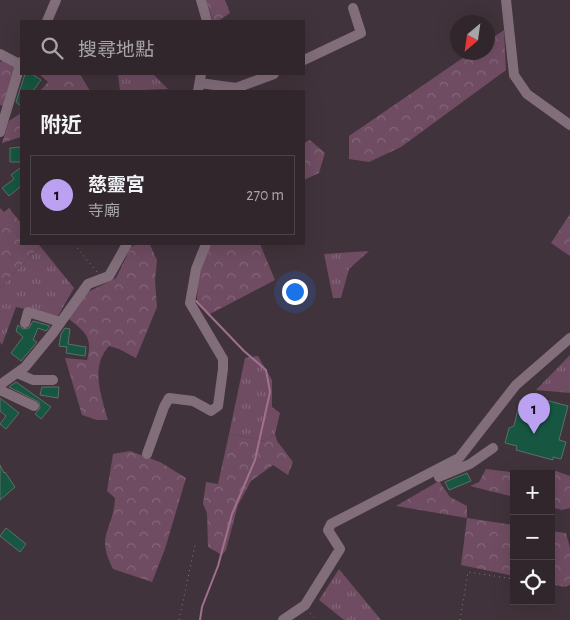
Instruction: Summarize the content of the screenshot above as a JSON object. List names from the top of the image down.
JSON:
{
  "north": "bottom left",
  "page": {
    "search": "搜尋地點",
    "heading": "附近",
    "list": [
      {
        "mark": "1",
        "name": "慈靈宮",
        "note": "寺廟",
        "value": "270 m"
      }
    ],
    "pins": "1",
    "map_buttons": ["+", "−"]
  }
}
